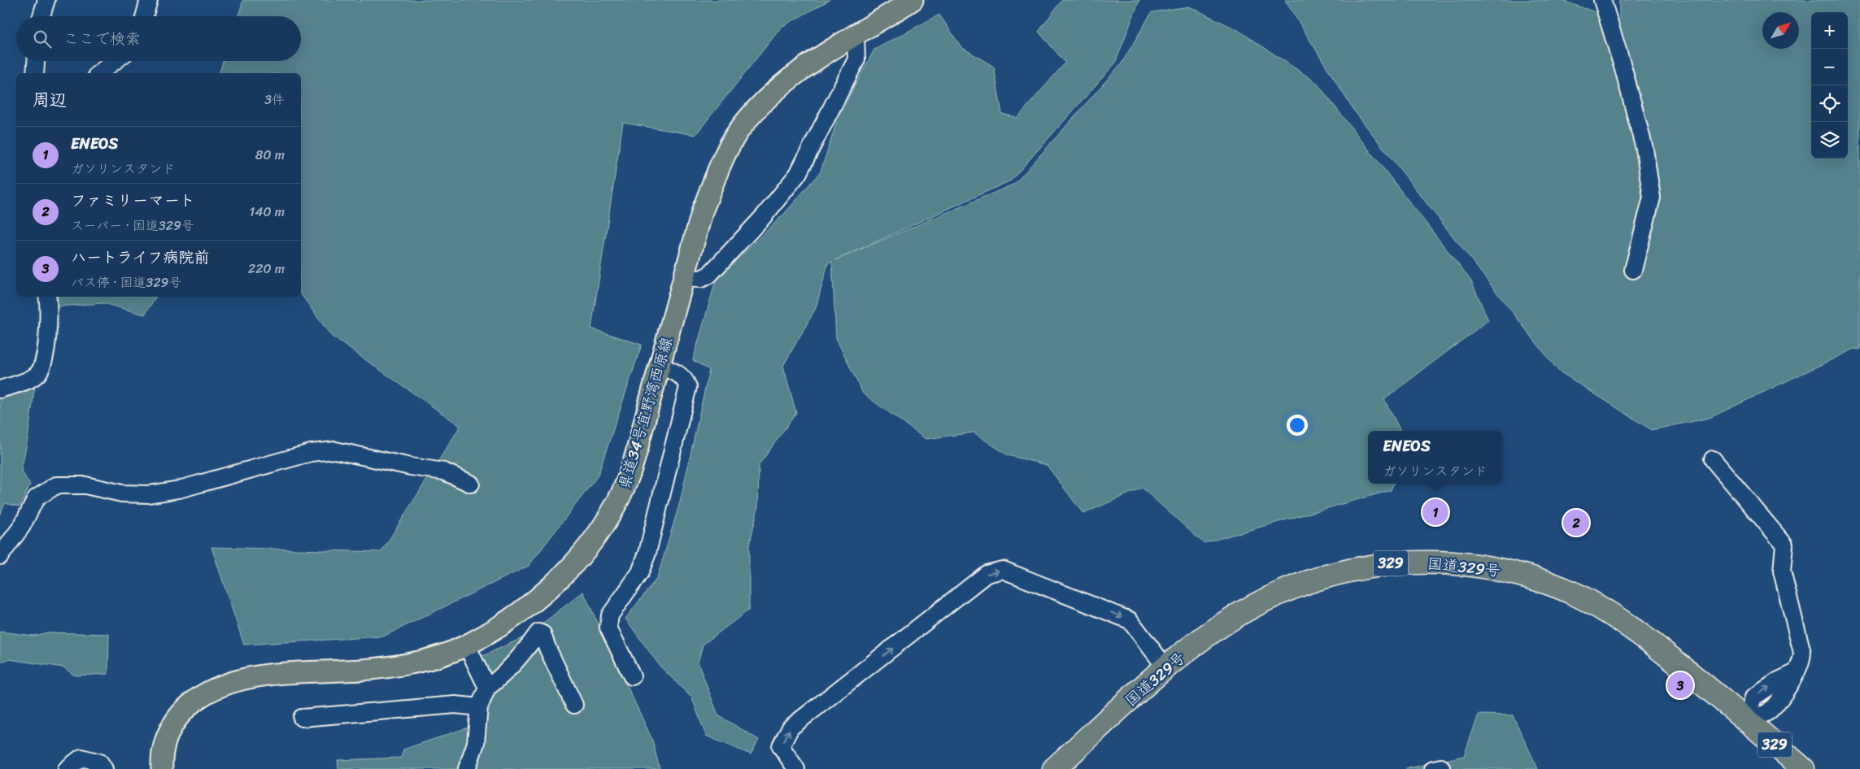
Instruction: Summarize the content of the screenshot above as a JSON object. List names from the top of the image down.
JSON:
{
  "streets": {
    "highway": ["329", "国道329号"],
    "main road": ["県道34号宜野湾西原線"]
  },
  "north": "top right",
  "page": {
    "map_buttons": ["+", "−"],
    "search": "ここで検索",
    "heading": ["周辺", "3件"],
    "list": [
      {
        "mark": "1",
        "name": "ENEOS",
        "note": "ガソリンスタンド",
        "value": "80 m"
      },
      {
        "mark": "2",
        "name": "ファミリーマート",
        "note": "スーパー · 国道329号",
        "value": "140 m"
      },
      {
        "mark": "3",
        "name": "ハートライフ病院前",
        "note": "バス停 · 国道329号",
        "value": "220 m"
      }
    ],
    "popup": ["ENEOS", "ガソリンスタンド"],
    "pins": ["1", "2", "3"]
  }
}
